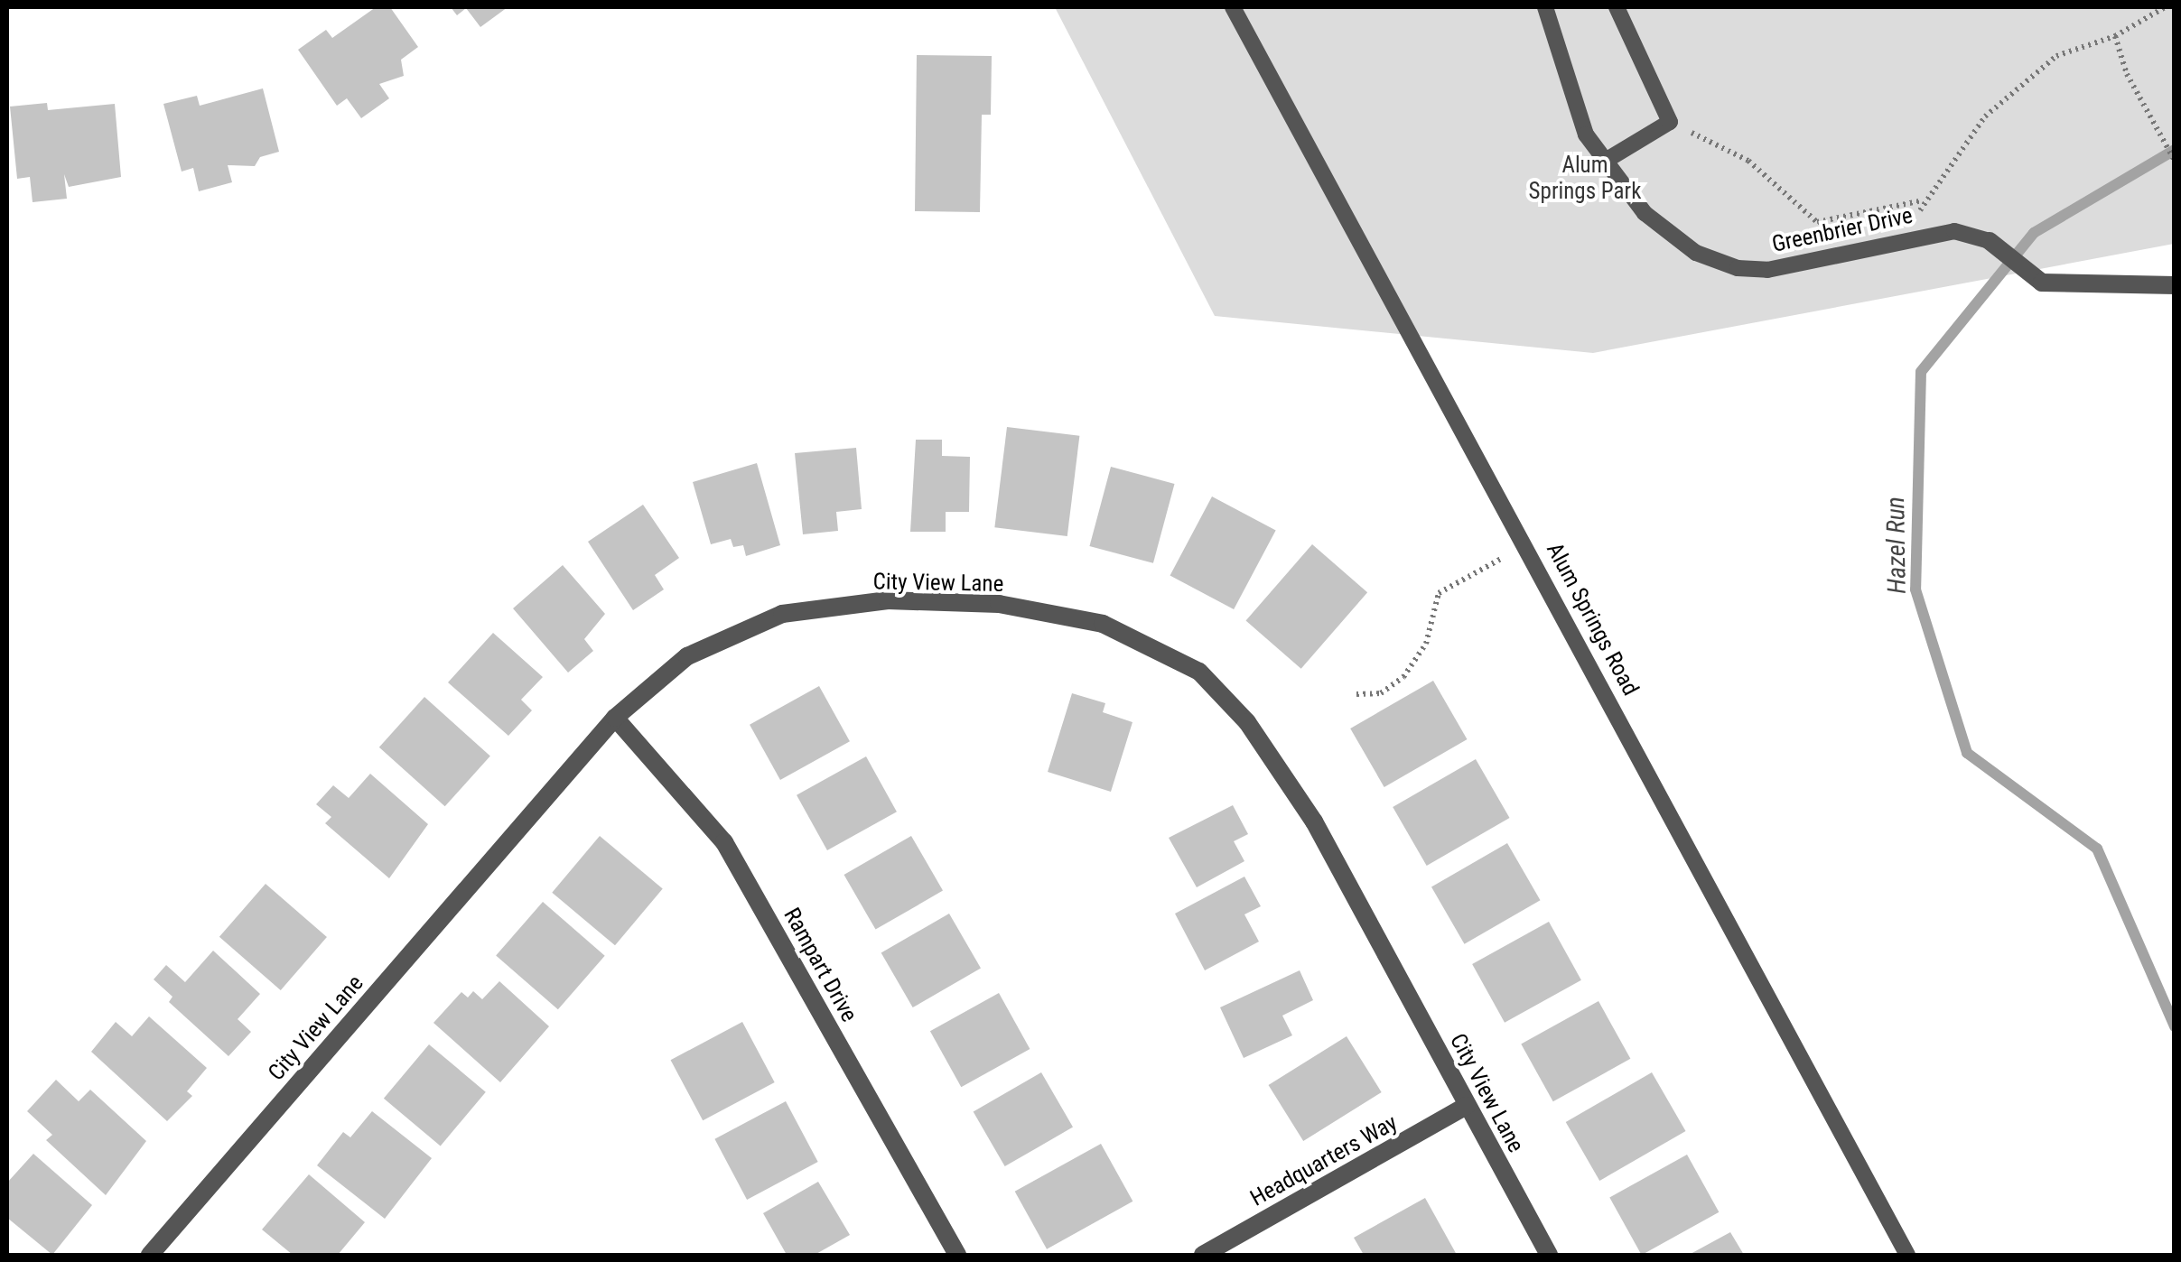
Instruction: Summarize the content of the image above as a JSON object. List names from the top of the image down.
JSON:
{
  "streets": {
    "street": [
      "Greenbrier Drive",
      "City View Lane",
      "Rampart Drive",
      "Headquarters Way"
    ],
    "lane": ["Alum Springs Road"]
  },
  "crossings": [
    ["City View Lane", "Rampart Drive"],
    ["City View Lane", "Headquarters Way"]
  ],
  "water": ["Hazel Run"],
  "parks": ["Alum Springs Park"]
}
